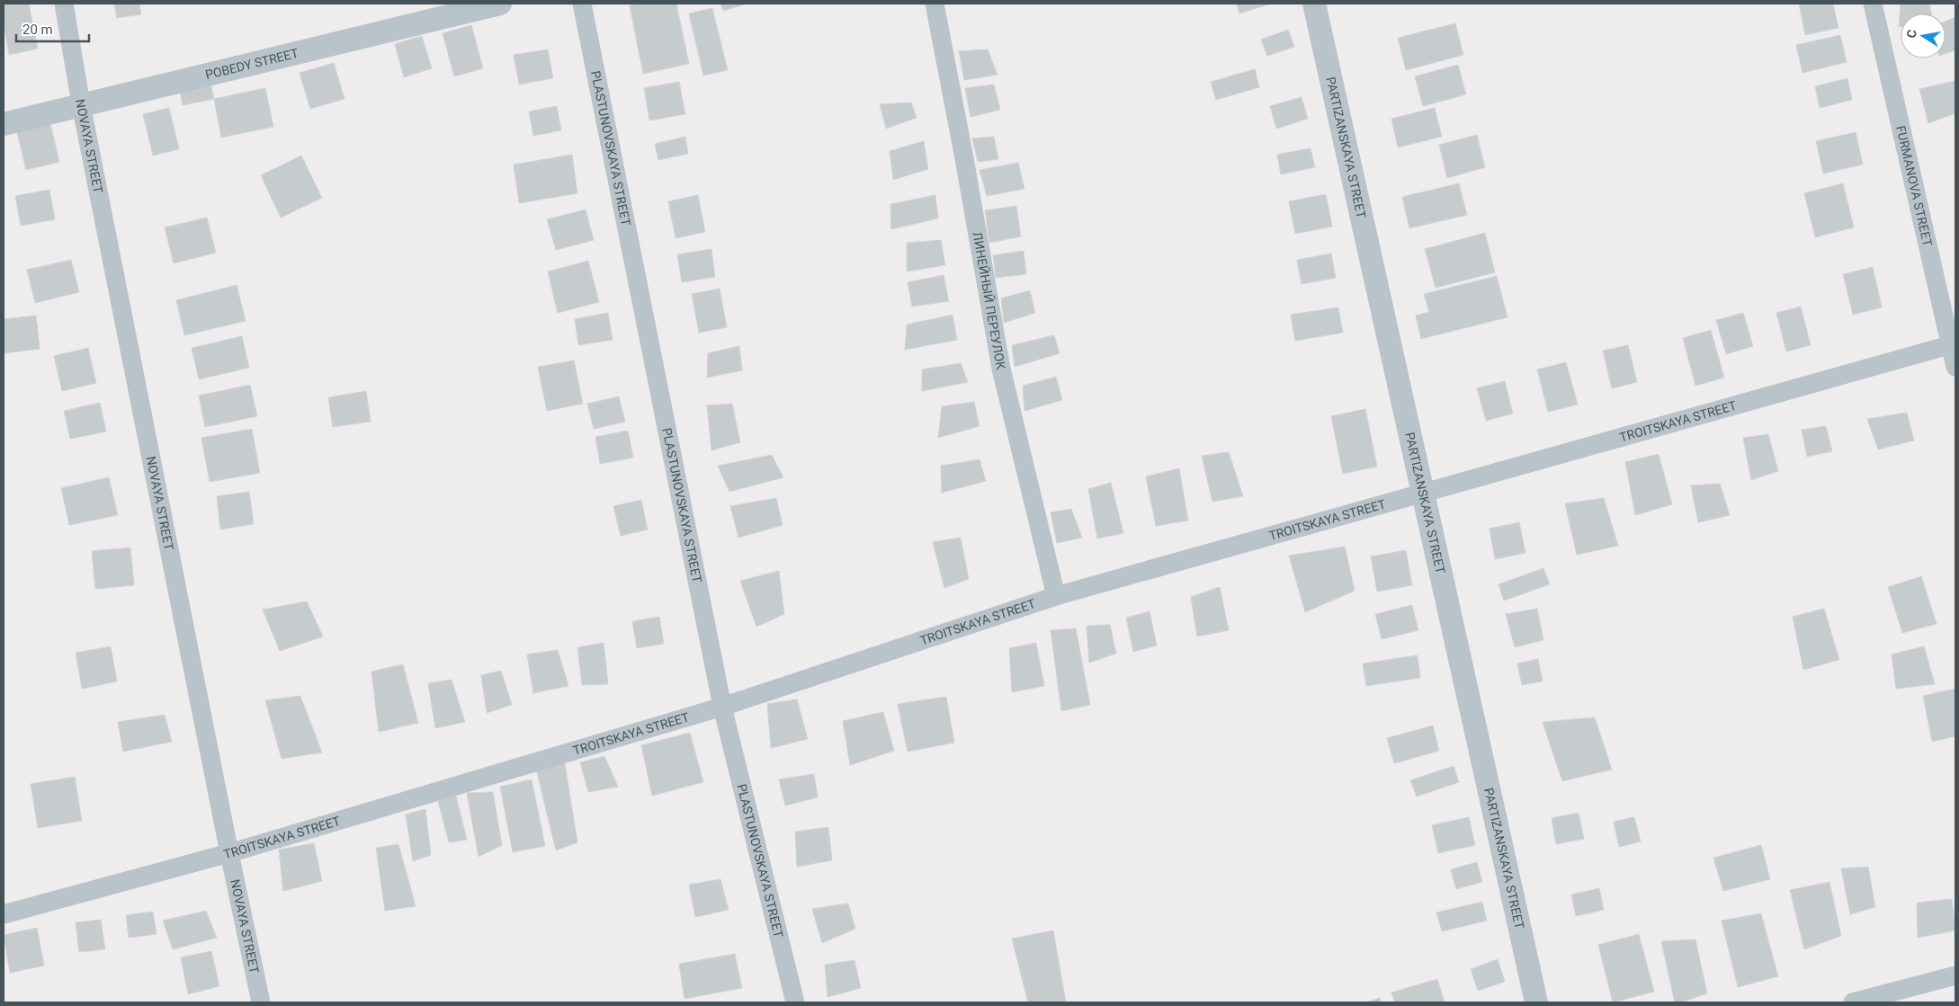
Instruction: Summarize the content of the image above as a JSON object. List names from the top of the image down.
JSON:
{
  "streets": {
    "street": [
      "POBEDY STREET",
      "NOVAYA STREET",
      "PLASTUNOVSKAYA STREET",
      "PARTIZANSKAYA STREET",
      "FURMANOVA STREET",
      "ЛИНЕЙНЫЙ ПЕРЕУЛОК",
      "TROITSKAYA STREET"
    ]
  },
  "crossings": [
    ["POBEDY STREET", "NOVAYA STREET"],
    ["NOVAYA STREET", "TROITSKAYA STREET"],
    ["PLASTUNOVSKAYA STREET", "TROITSKAYA STREET"],
    ["PARTIZANSKAYA STREET", "TROITSKAYA STREET"],
    ["FURMANOVA STREET", "TROITSKAYA STREET"],
    ["ЛИНЕЙНЫЙ ПЕРЕУЛОК", "TROITSKAYA STREET"]
  ],
  "scale_bar": "20 m",
  "north": "left"
}
